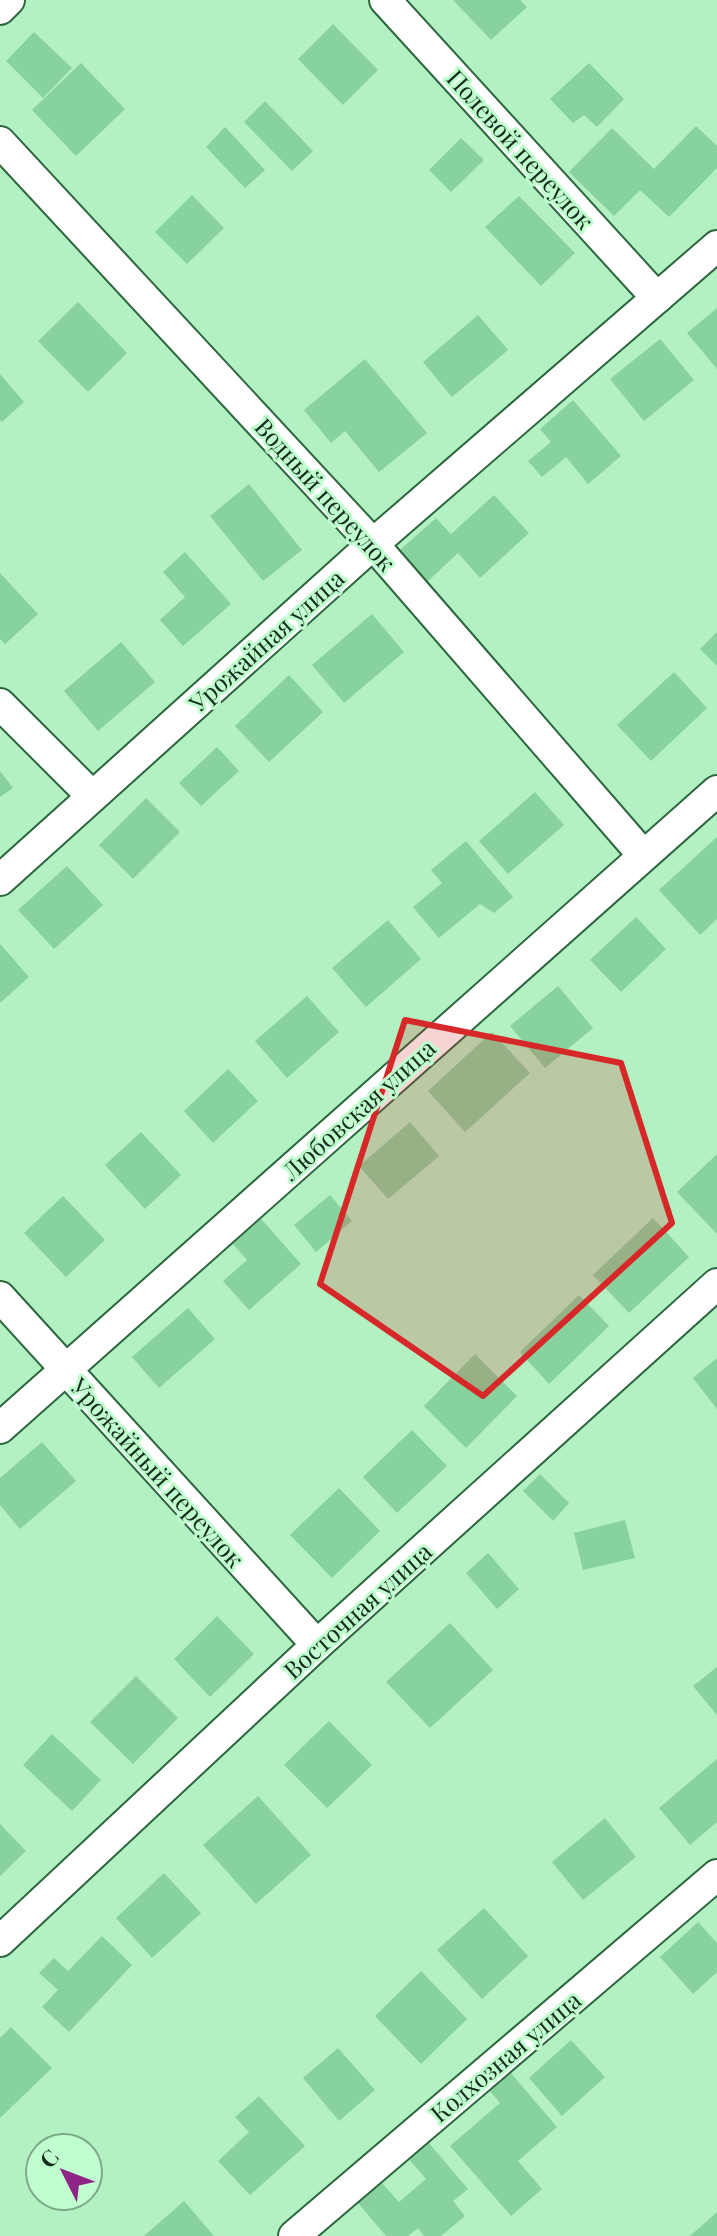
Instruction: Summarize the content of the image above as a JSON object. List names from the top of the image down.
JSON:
{
  "streets": {
    "street": [
      "Полевой переулок",
      "Водный переулок",
      "Урожайная улица",
      "Любовская улица",
      "Урожайный переулок",
      "Восточная улица",
      "Колхозная улица"
    ]
  },
  "crossings": [
    ["Полевой переулок", "Урожайная улица"],
    ["Водный переулок", "Урожайная улица"],
    ["Водный переулок", "Любовская улица"],
    ["Любовская улица", "Урожайный переулок"],
    ["Урожайный переулок", "Восточная улица"]
  ],
  "north": "top left"
}
